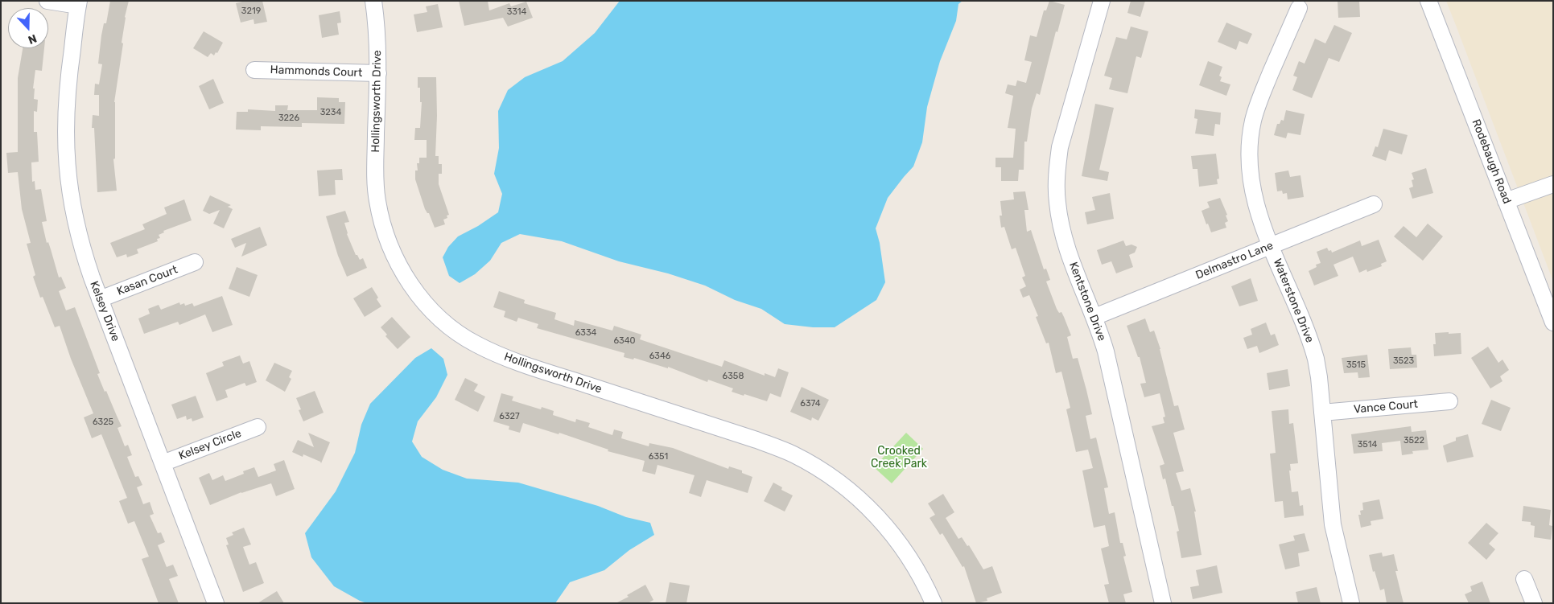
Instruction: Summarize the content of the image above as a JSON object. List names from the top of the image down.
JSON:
{
  "streets": {
    "street": [
      "Hammonds Court",
      "Hollingsworth Drive",
      "Rodebaugh Road",
      "Delmastro Lane",
      "Kasan Court",
      "Waterstone Drive",
      "Kentstone Drive",
      "Kelsey Drive",
      "Vance Court",
      "Kelsey Circle"
    ]
  },
  "crossings": [
    ["Hammonds Court", "Hollingsworth Drive"],
    ["Delmastro Lane", "Waterstone Drive"],
    ["Delmastro Lane", "Kentstone Drive"],
    ["Kasan Court", "Kelsey Drive"],
    ["Waterstone Drive", "Vance Court"],
    ["Kelsey Drive", "Kelsey Circle"]
  ],
  "parks": ["Crooked Creek Park"],
  "house_numbers": [
    "3219",
    "3314",
    "3234",
    "3226",
    "6334",
    "6340",
    "6346",
    "3523",
    "3515",
    "6358",
    "6374",
    "6327",
    "6325",
    "3522",
    "3514",
    "6351"
  ],
  "north": "bottom"
}
